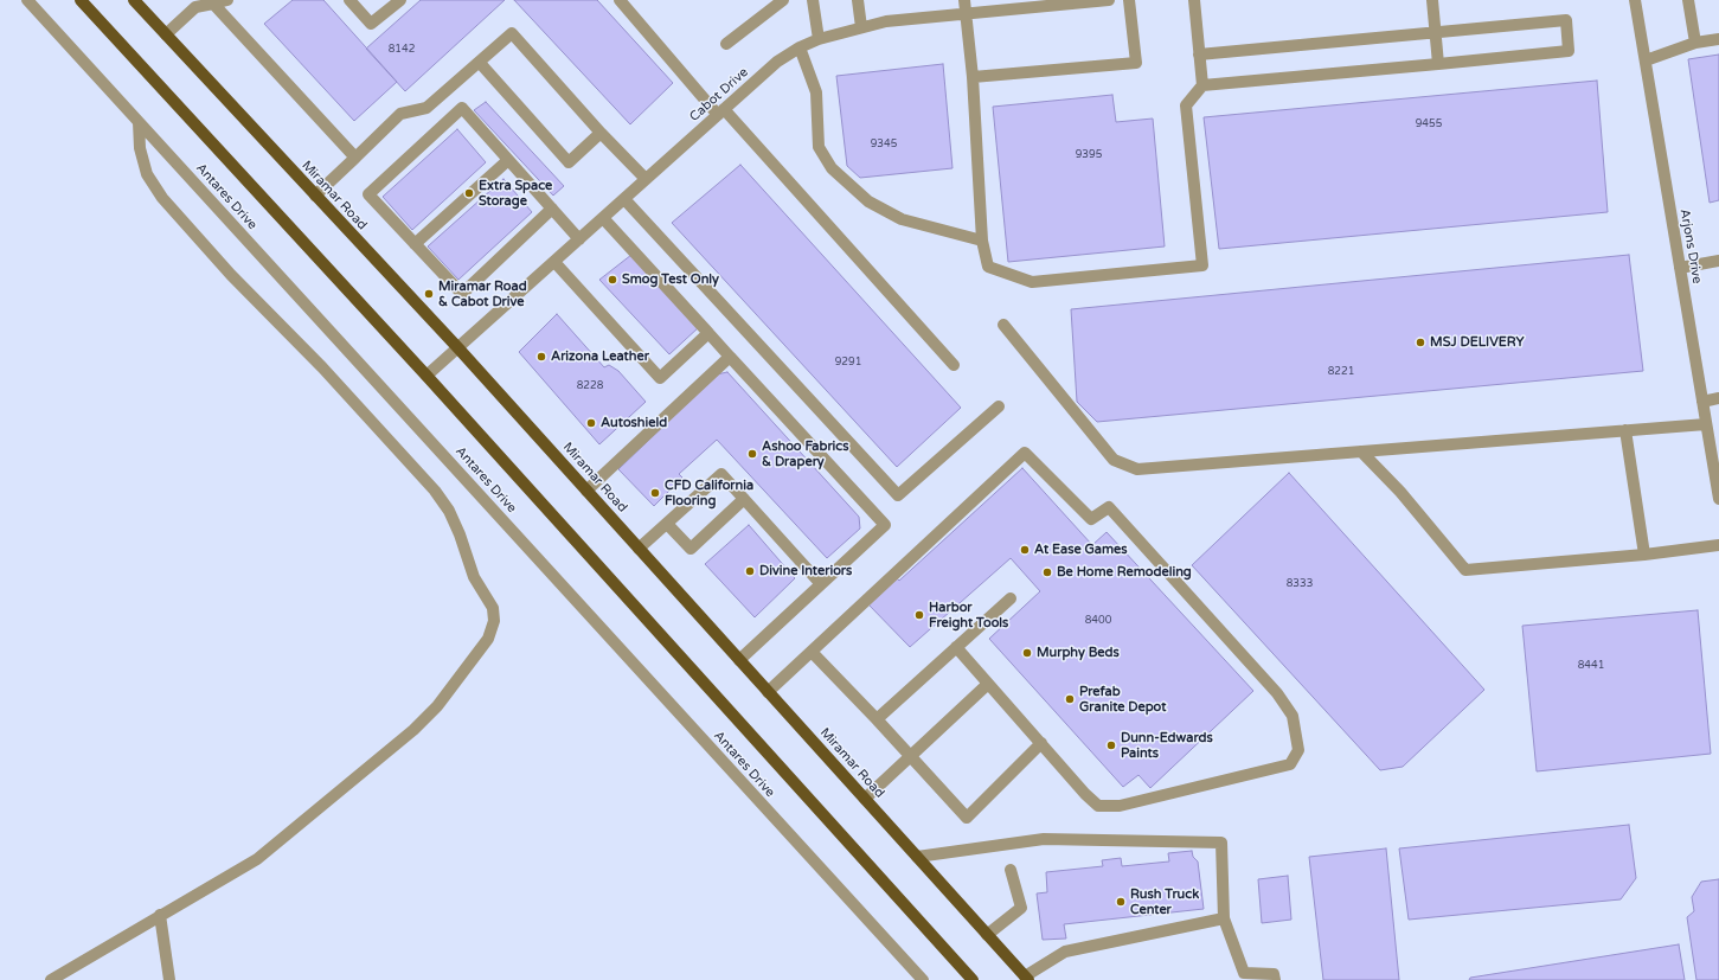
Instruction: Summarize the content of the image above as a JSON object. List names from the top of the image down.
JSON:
{
  "streets": {
    "main road": ["Miramar Road"],
    "street": ["Cabot Drive", "Antares Drive", "Arjons Drive"]
  },
  "crossings": [
    ["Cabot Drive", "Miramar Road"]
  ],
  "places": [
    "Extra Space Storage",
    "Smog Test Only",
    "Miramar Road & Cabot Drive",
    "MSJ DELIVERY",
    "Arizona Leather",
    "Autoshield",
    "Ashoo Fabrics & Drapery",
    "CFD California Flooring",
    "At Ease Games",
    "Divine Interiors",
    "Be Home Remodeling",
    "Harbor Freight Tools",
    "Murphy Beds",
    "Prefab Granite Depot",
    "Dunn-Edwards Paints",
    "Rush Truck Center"
  ],
  "house_numbers": [
    "8142",
    "9455",
    "9345",
    "9395",
    "9291",
    "8221",
    "8228",
    "8333",
    "8400",
    "8441"
  ]
}
